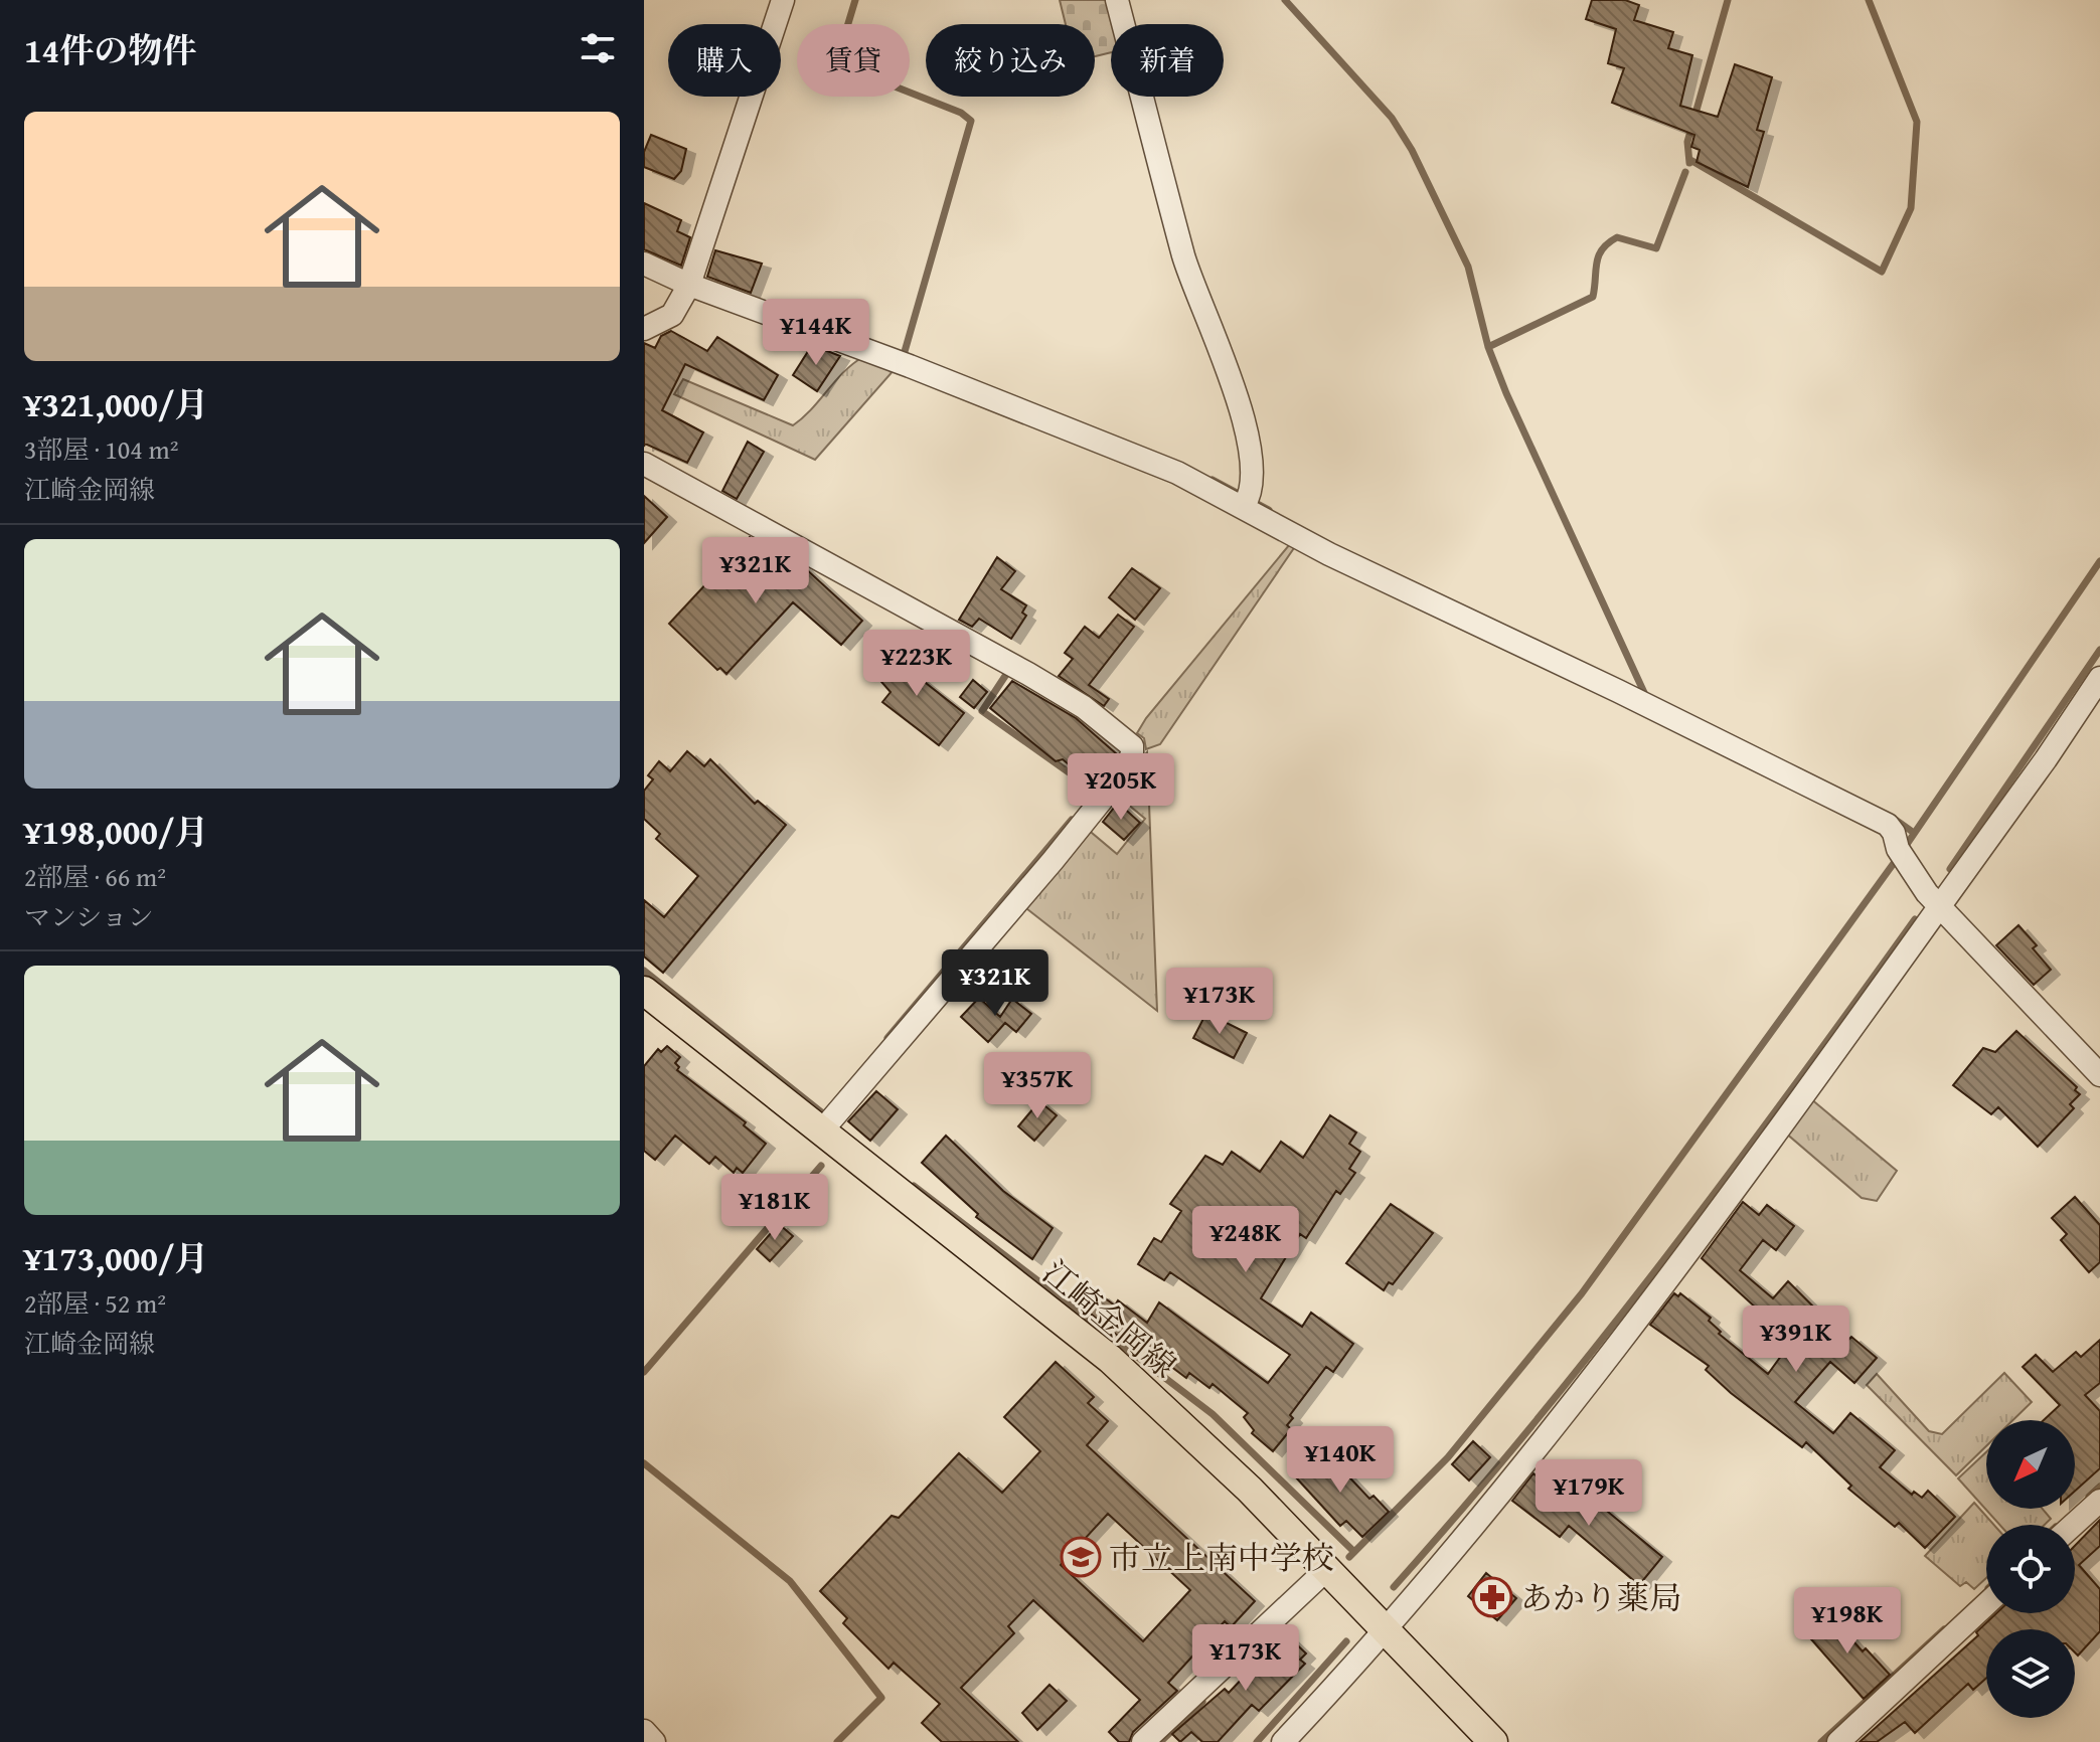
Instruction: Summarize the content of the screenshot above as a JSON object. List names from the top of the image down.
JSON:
{
  "streets": {
    "main road": ["江崎金岡線"]
  },
  "places": {
    "school or university": ["市立上南中学校"],
    "pharmacy": ["あかり薬局"]
  },
  "north": "bottom left",
  "page": {
    "heading": "14件の物件",
    "chip": [
      "購入",
      "賃貸",
      "絞り込み",
      "新着"
    ],
    "list": [
      {
        "name": "¥321,000/月",
        "note": "3部屋 · 104 m² · 江崎金岡線"
      },
      {
        "name": "¥198,000/月",
        "note": "2部屋 · 66 m² · マンション"
      },
      {
        "name": "¥173,000/月",
        "note": "2部屋 · 52 m² · 江崎金岡線"
      }
    ],
    "price": [
      "¥144K",
      "¥321K",
      "¥223K",
      "¥205K",
      "¥321K",
      "¥173K",
      "¥357K",
      "¥181K",
      "¥248K",
      "¥391K",
      "¥140K",
      "¥179K",
      "¥198K",
      "¥173K"
    ]
  }
}
